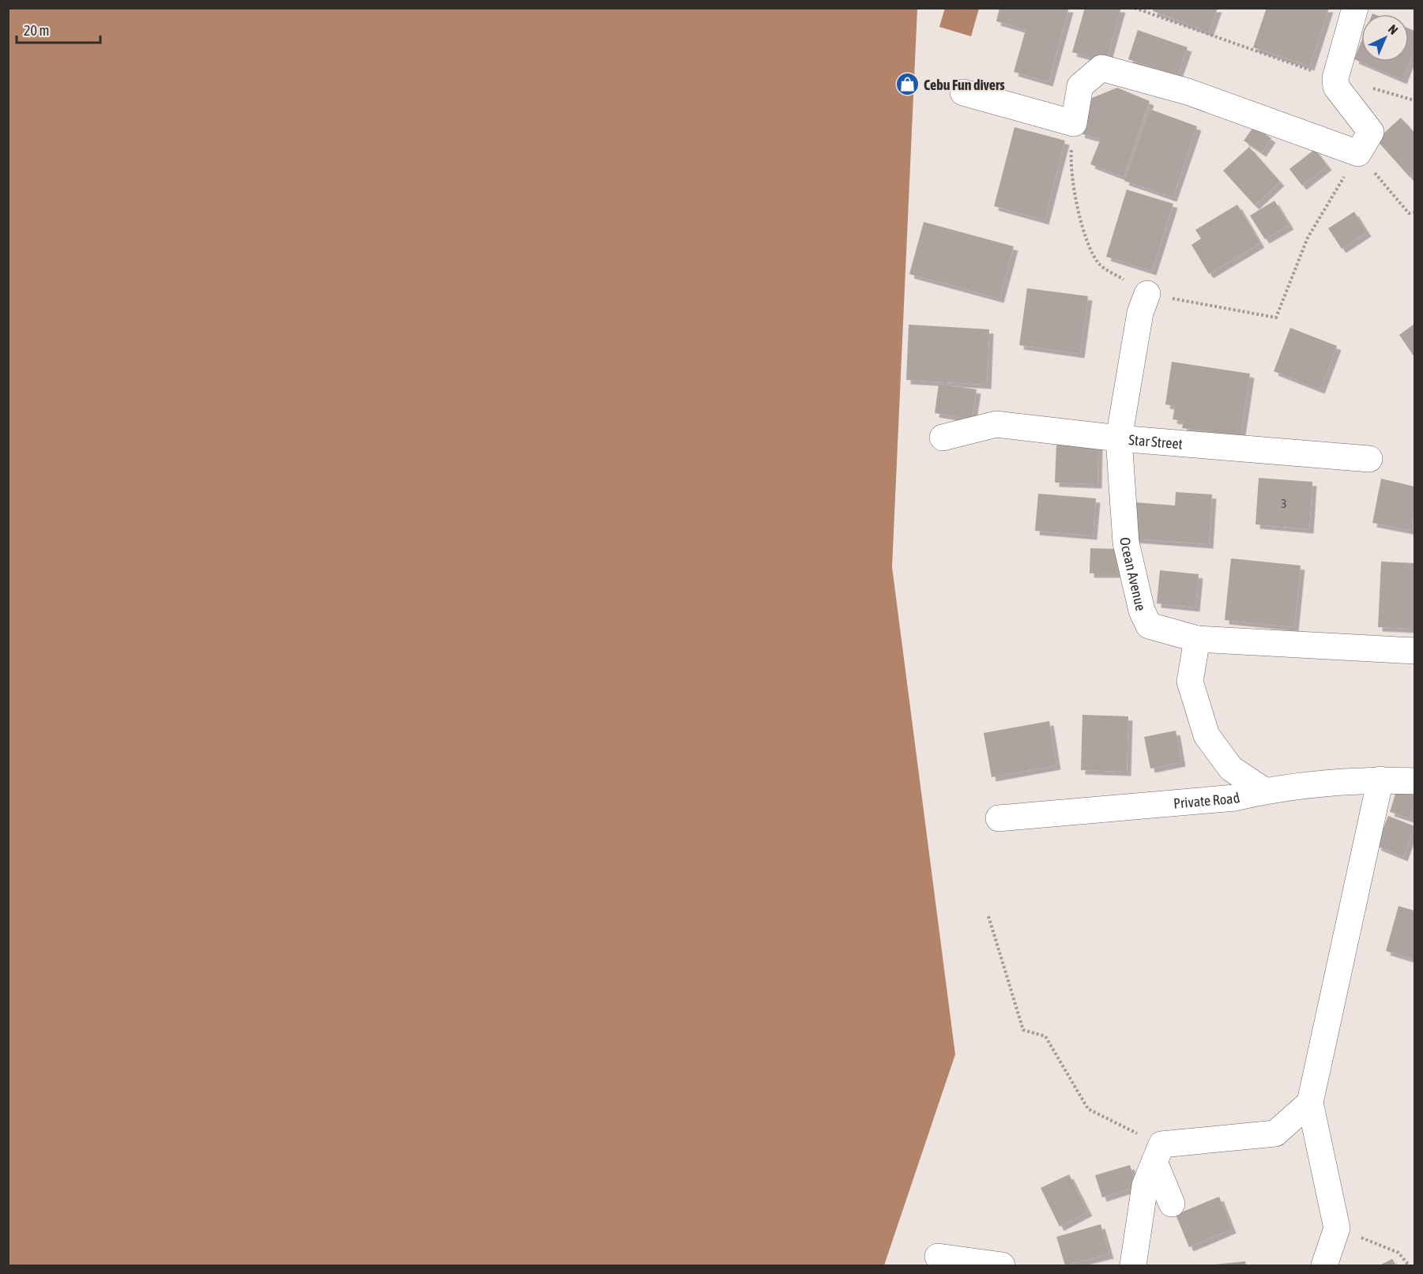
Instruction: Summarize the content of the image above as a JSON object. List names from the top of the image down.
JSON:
{
  "streets": {
    "street": ["Star Street", "Ocean Avenue", "Private Road"]
  },
  "crossings": [
    ["Star Street", "Ocean Avenue"]
  ],
  "places": {
    "shop": ["Cebu Fun divers"]
  },
  "house_numbers": ["3"],
  "scale_bar": "20 m",
  "north": "top right"
}
